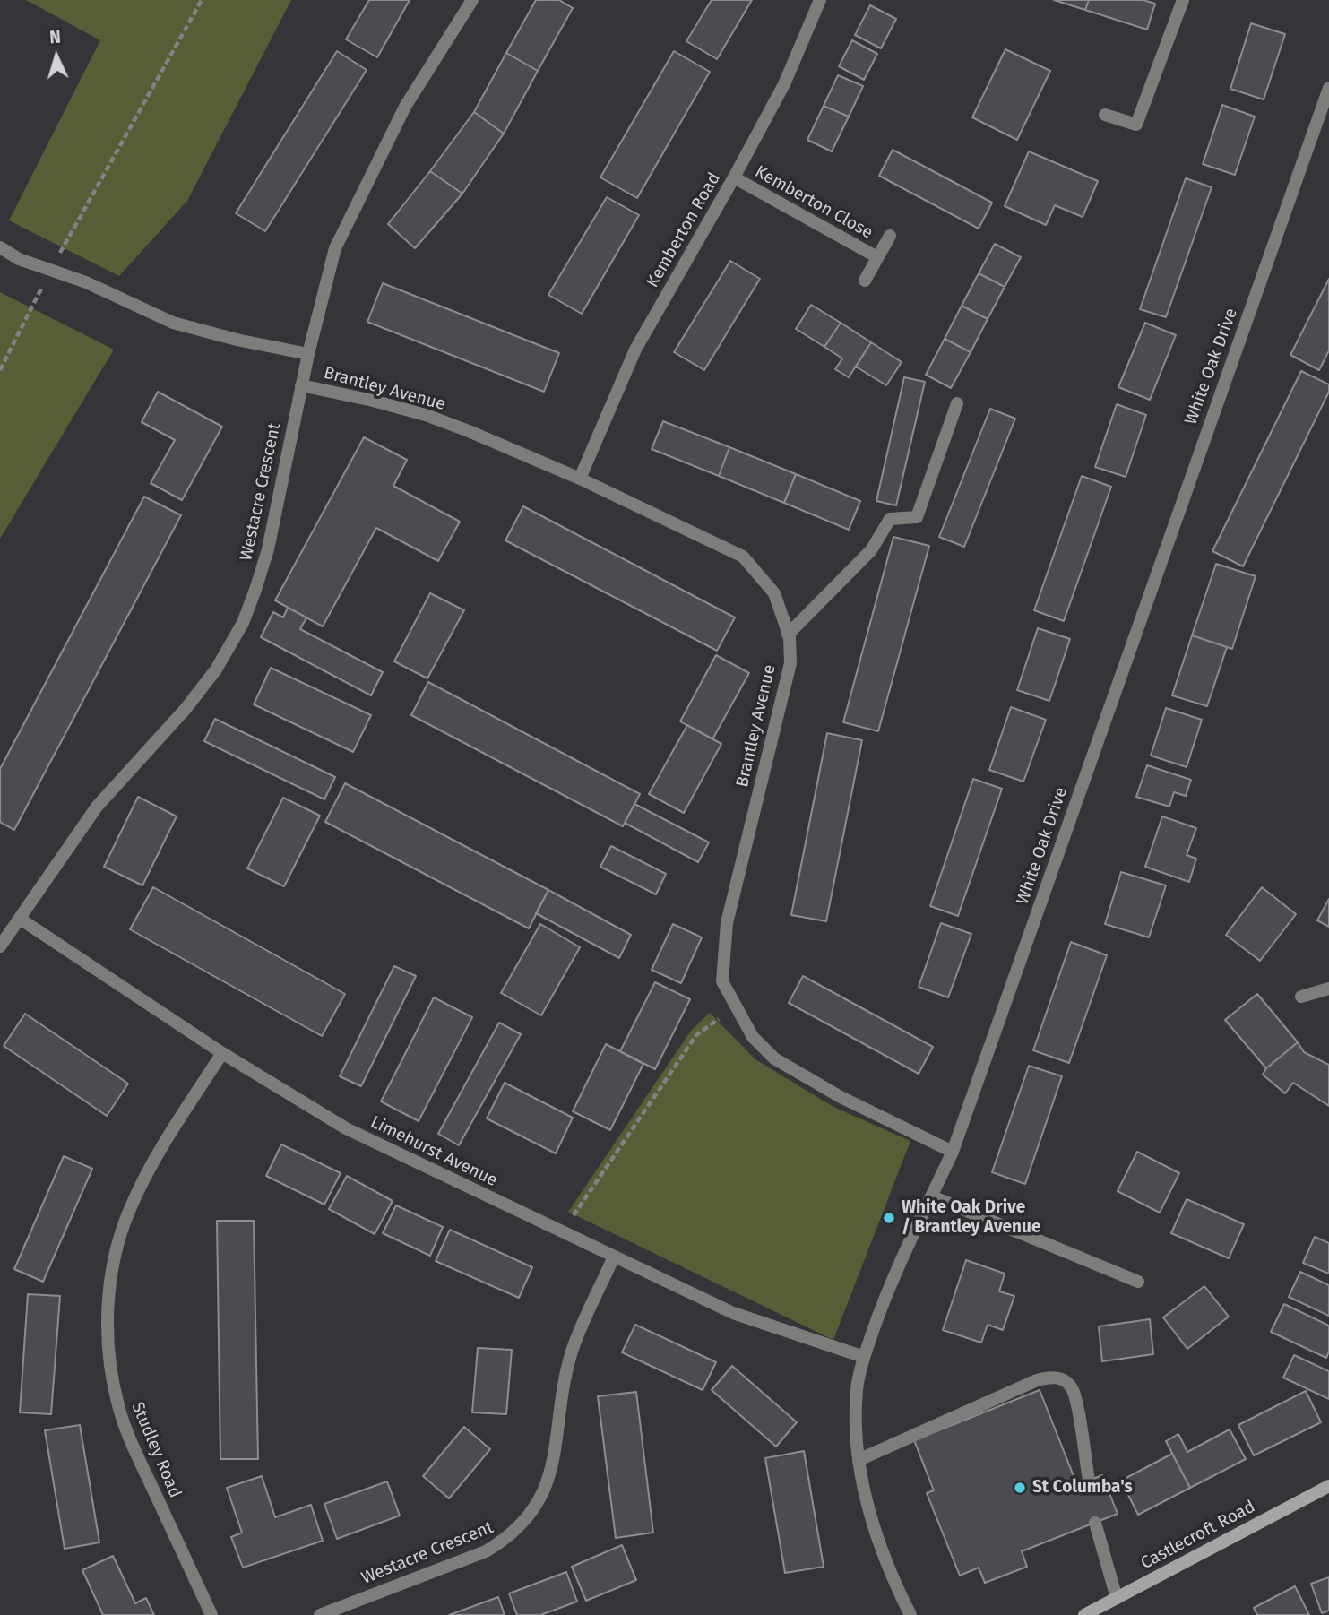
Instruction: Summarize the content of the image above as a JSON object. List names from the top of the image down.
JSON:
{
  "streets": {
    "street": [
      "Kemberton Close",
      "Kemberton Road",
      "White Oak Drive",
      "Brantley Avenue",
      "Westacre Crescent",
      "Limehurst Avenue",
      "Studley Road",
      "Castlecroft Road"
    ]
  },
  "crossings": [
    ["Kemberton Close", "Kemberton Road"],
    ["Kemberton Road", "Brantley Avenue"],
    ["White Oak Drive", "Brantley Avenue"],
    ["White Oak Drive", "Limehurst Avenue"],
    ["Brantley Avenue", "Westacre Crescent"],
    ["Westacre Crescent", "Limehurst Avenue"],
    ["Limehurst Avenue", "Studley Road"]
  ],
  "places": ["White Oak Drive / Brantley Avenue", "St Columba's"],
  "north": "top"
}
